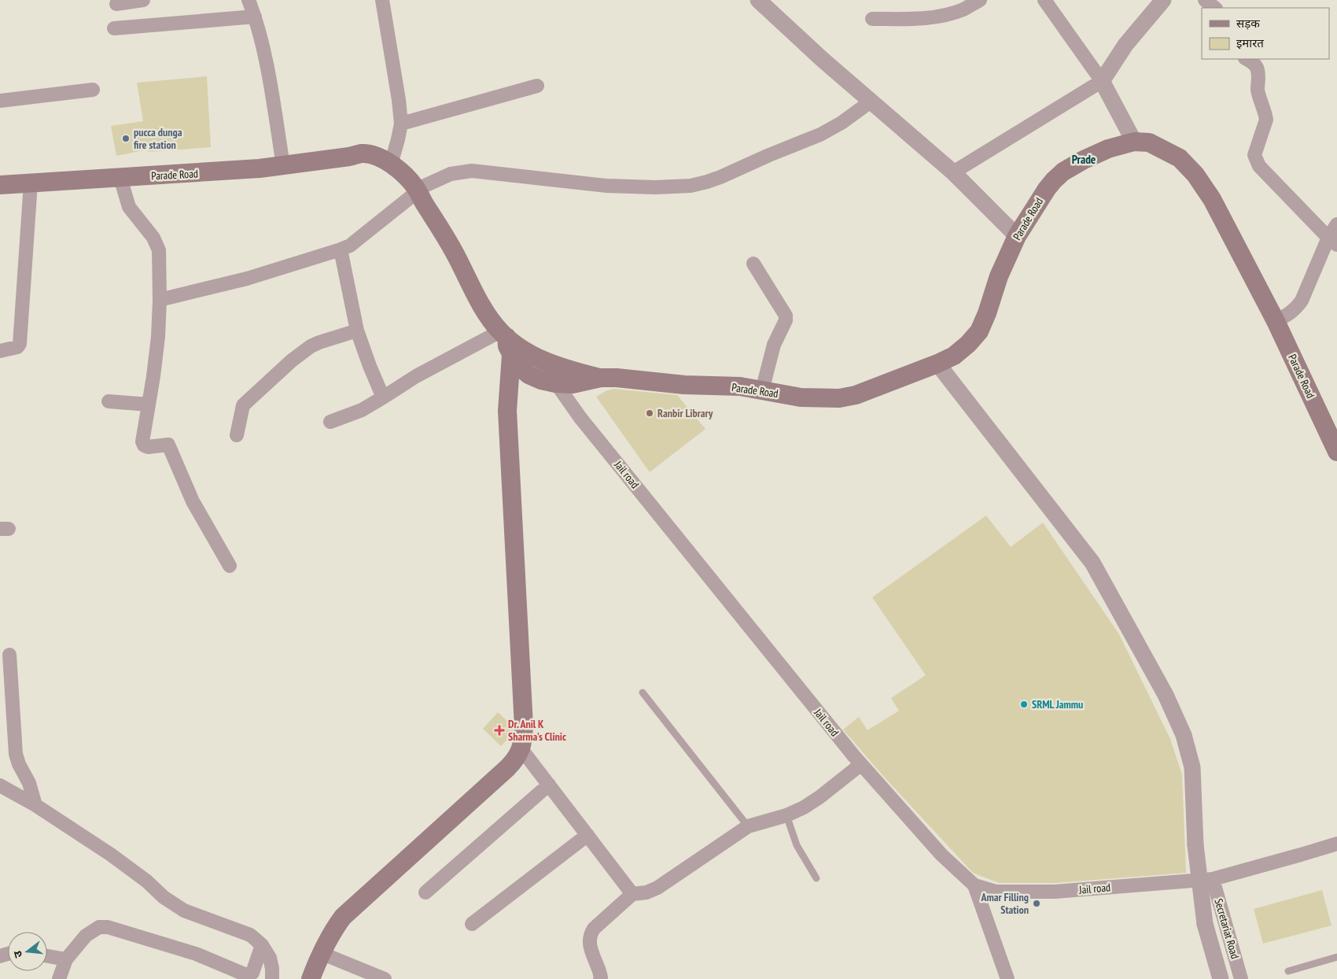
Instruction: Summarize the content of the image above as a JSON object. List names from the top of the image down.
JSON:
{
  "streets": {
    "main road": ["Parade Road"],
    "street": ["Jail road", "Secretariat Road"]
  },
  "crossings": [
    ["Parade Road", "Jail road"],
    ["Jail road", "Secretariat Road"]
  ],
  "districts": ["Prade"],
  "places": {
    "other": [
      "pucca dunga fire station",
      "Ranbir Library",
      "SRML Jammu",
      "Amar Filling Station"
    ],
    "health": ["Dr. Anil K Sharma's Clinic"]
  },
  "legend": ["सड़क", "इमारत"],
  "north": "left"
}
